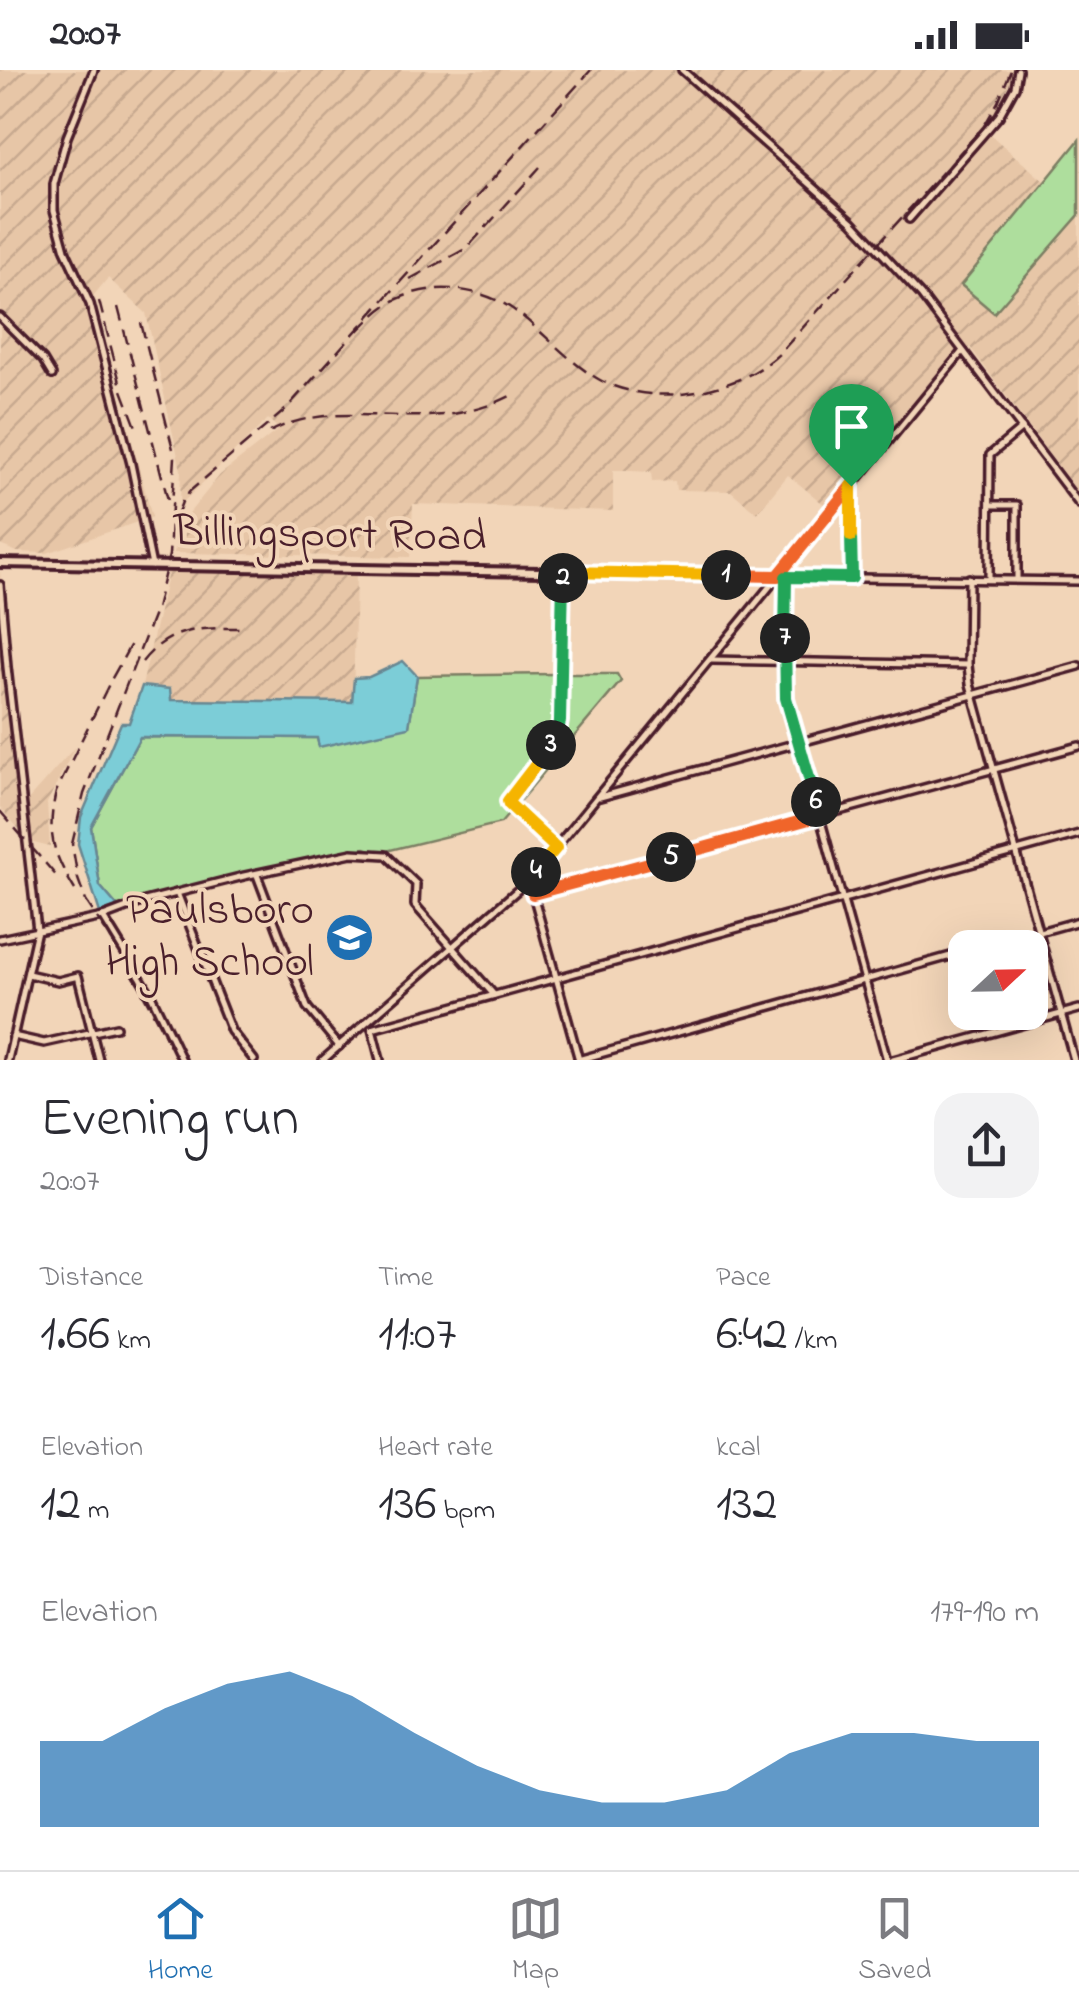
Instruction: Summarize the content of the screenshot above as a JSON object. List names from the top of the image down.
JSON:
{
  "streets": {
    "street": ["Billingsport Road"]
  },
  "places": {
    "school or university": ["Paulsboro High School"]
  },
  "north": "right",
  "page": {
    "status": "20:07",
    "pins": [
      "1",
      "2",
      "7",
      "3",
      "6",
      "5",
      "4"
    ],
    "heading": ["Evening run", "20:07"],
    "stats": [
      ["Distance", "1.66 km"],
      ["Time", "11:07"],
      ["Pace", "6:42 /km"],
      ["Elevation", "12 m"],
      ["Heart rate", "136 bpm"],
      ["kcal", "132"]
    ],
    "chart": ["Elevation", "179–190 m"],
    "tabs": ["Home", "Map", "Saved"]
  }
}
